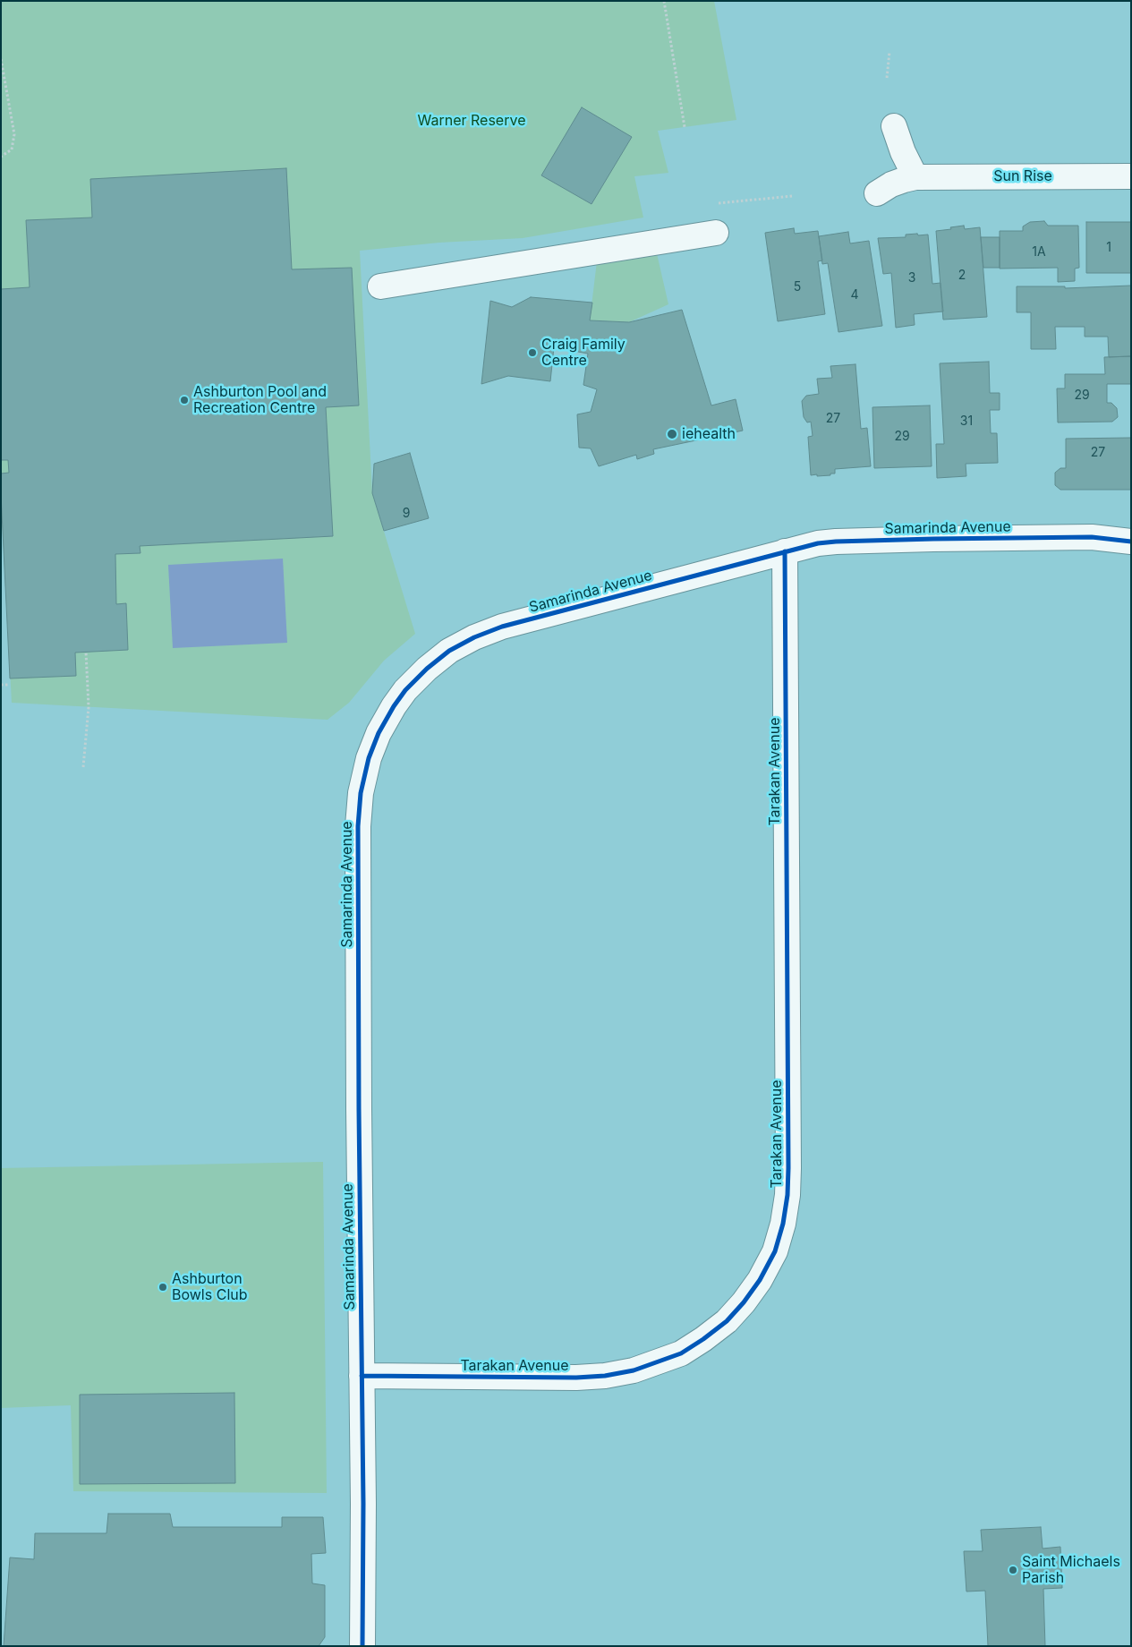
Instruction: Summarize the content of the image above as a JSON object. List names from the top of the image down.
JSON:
{
  "streets": {
    "street": ["Sun Rise", "Samarinda Avenue", "Tarakan Avenue"]
  },
  "crossings": [
    ["Samarinda Avenue", "Tarakan Avenue"]
  ],
  "parks": ["Warner Reserve"],
  "places": [
    "Craig Family Centre",
    "Ashburton Pool and Recreation Centre",
    "iehealth",
    "Ashburton Bowls Club",
    "Saint Michaels Parish"
  ],
  "house_numbers": [
    "1",
    "1A",
    "2",
    "3",
    "5",
    "4",
    "29",
    "27",
    "31",
    "29",
    "27",
    "9"
  ]
}
